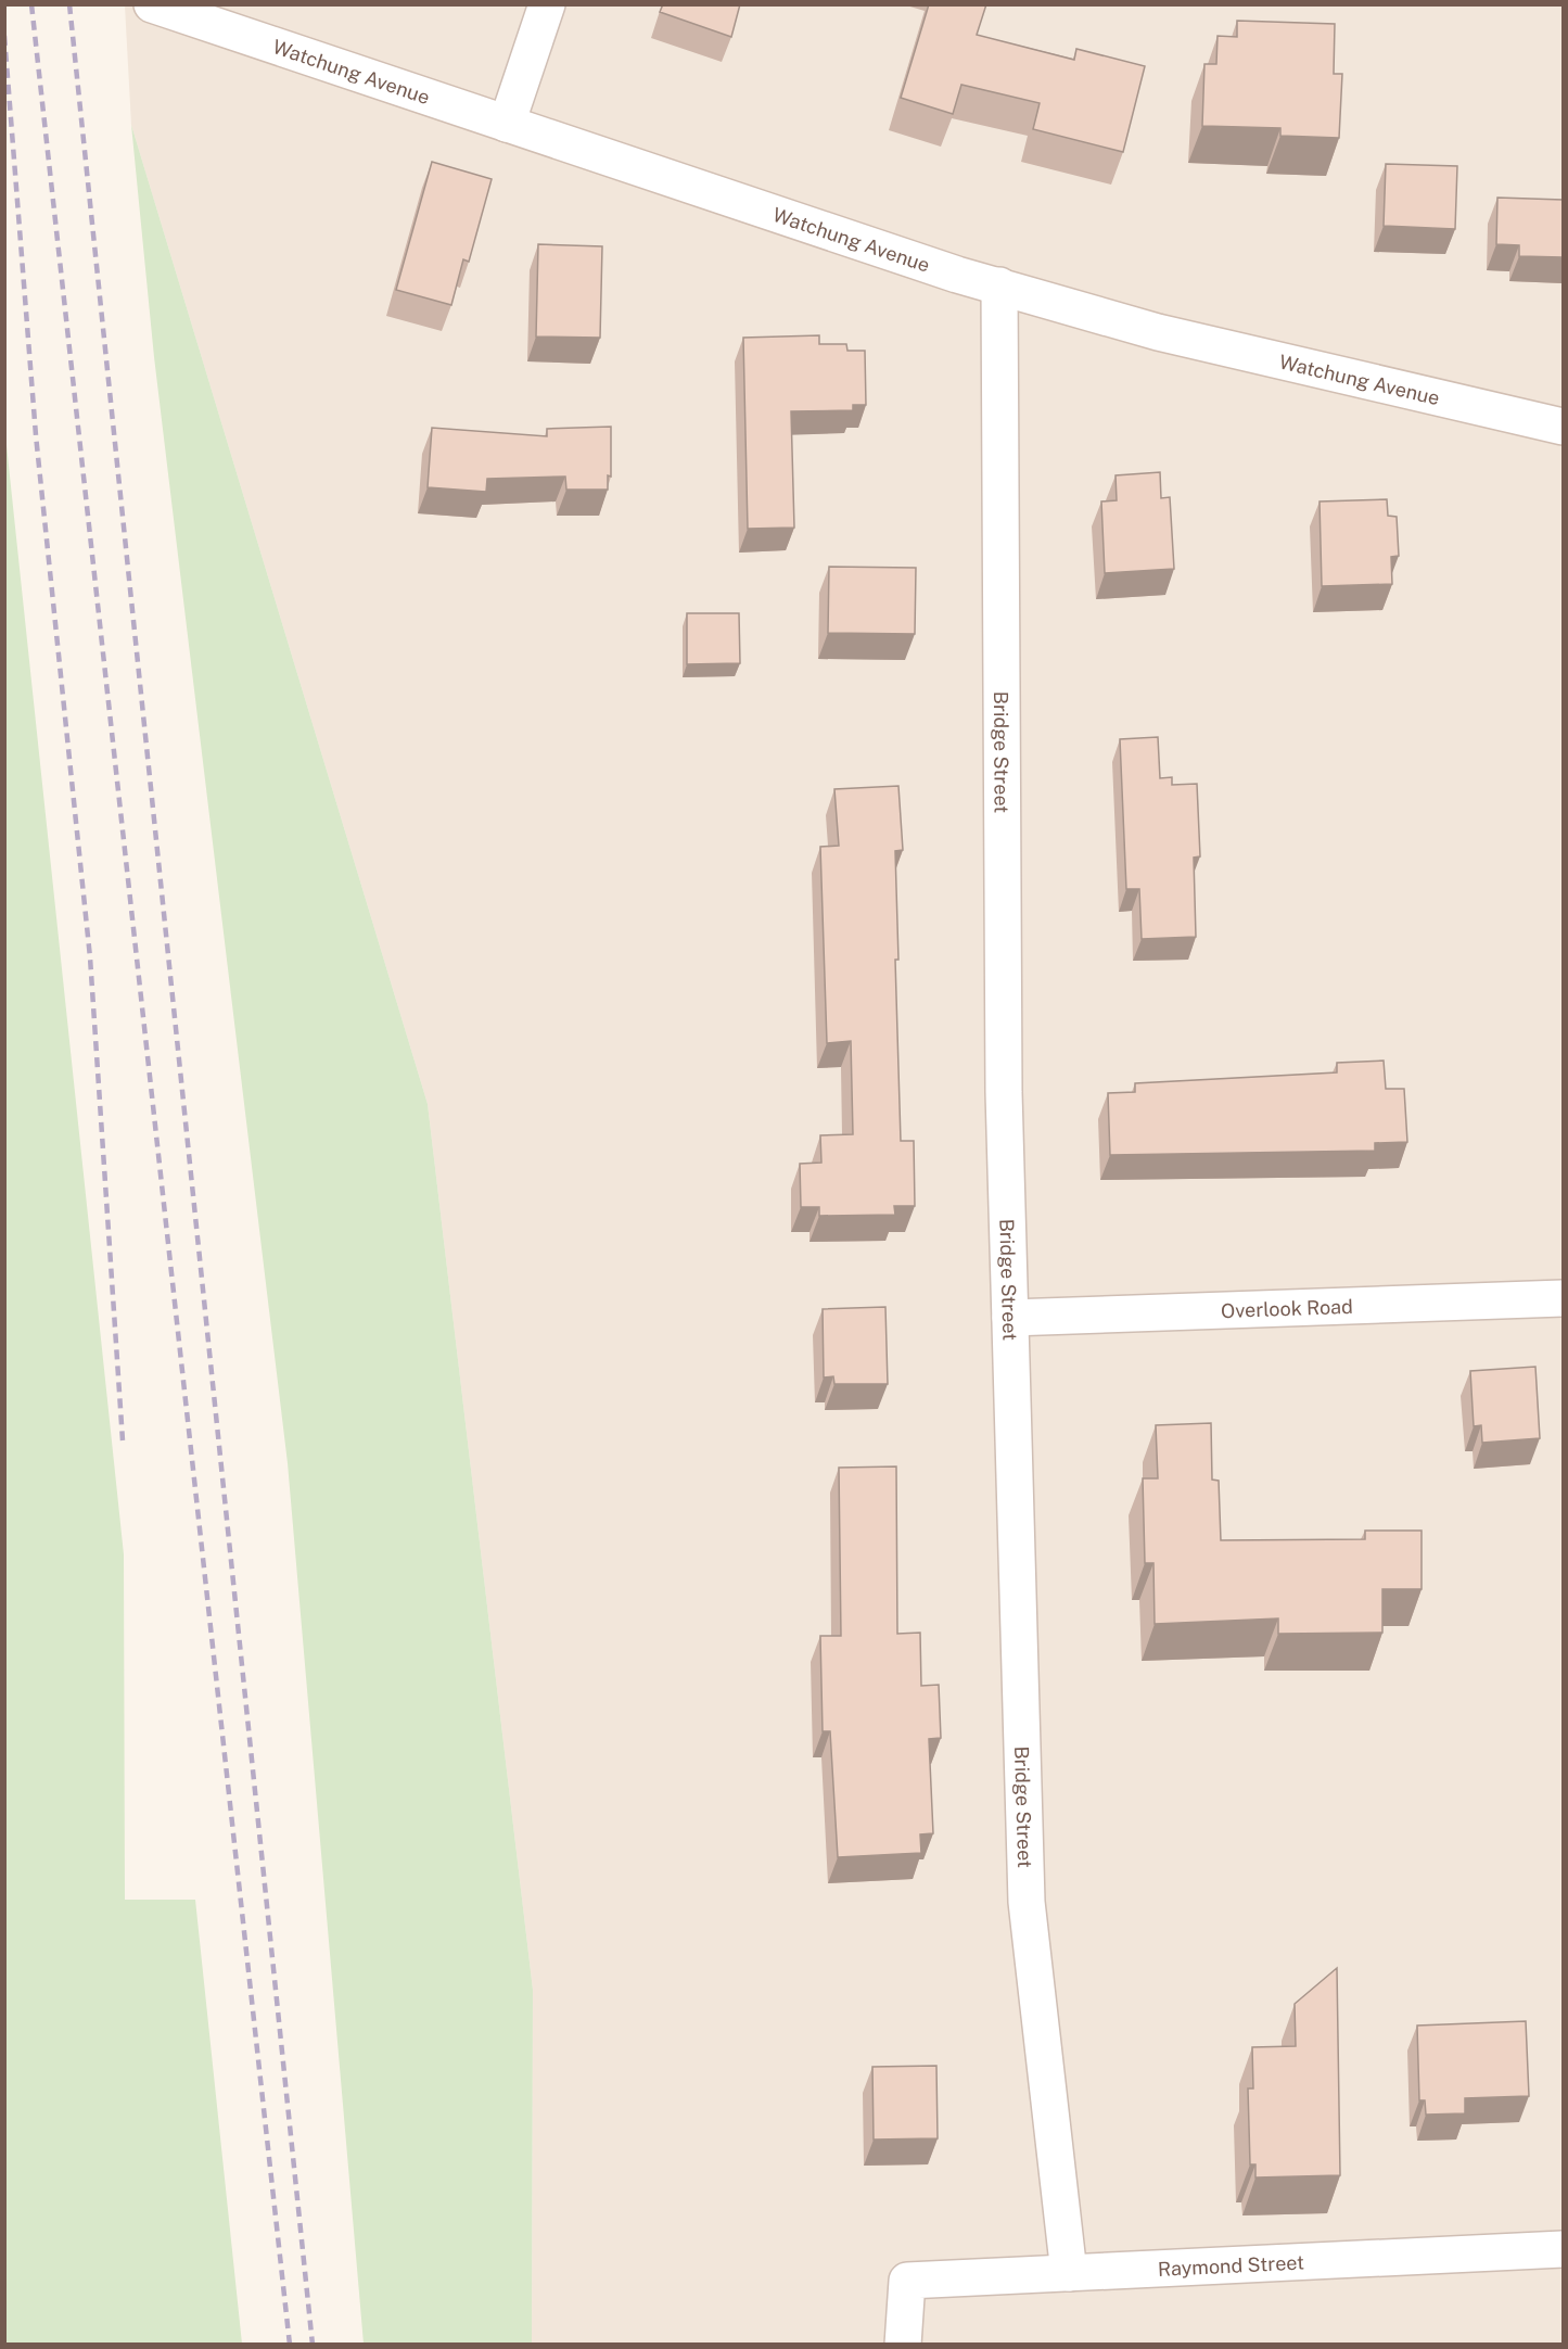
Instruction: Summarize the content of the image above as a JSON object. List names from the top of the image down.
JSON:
{
  "streets": {
    "street": [
      "Watchung Avenue",
      "Bridge Street",
      "Overlook Road",
      "Raymond Street"
    ]
  },
  "crossings": [
    ["Watchung Avenue", "Bridge Street"],
    ["Bridge Street", "Overlook Road"],
    ["Bridge Street", "Raymond Street"]
  ]
}
